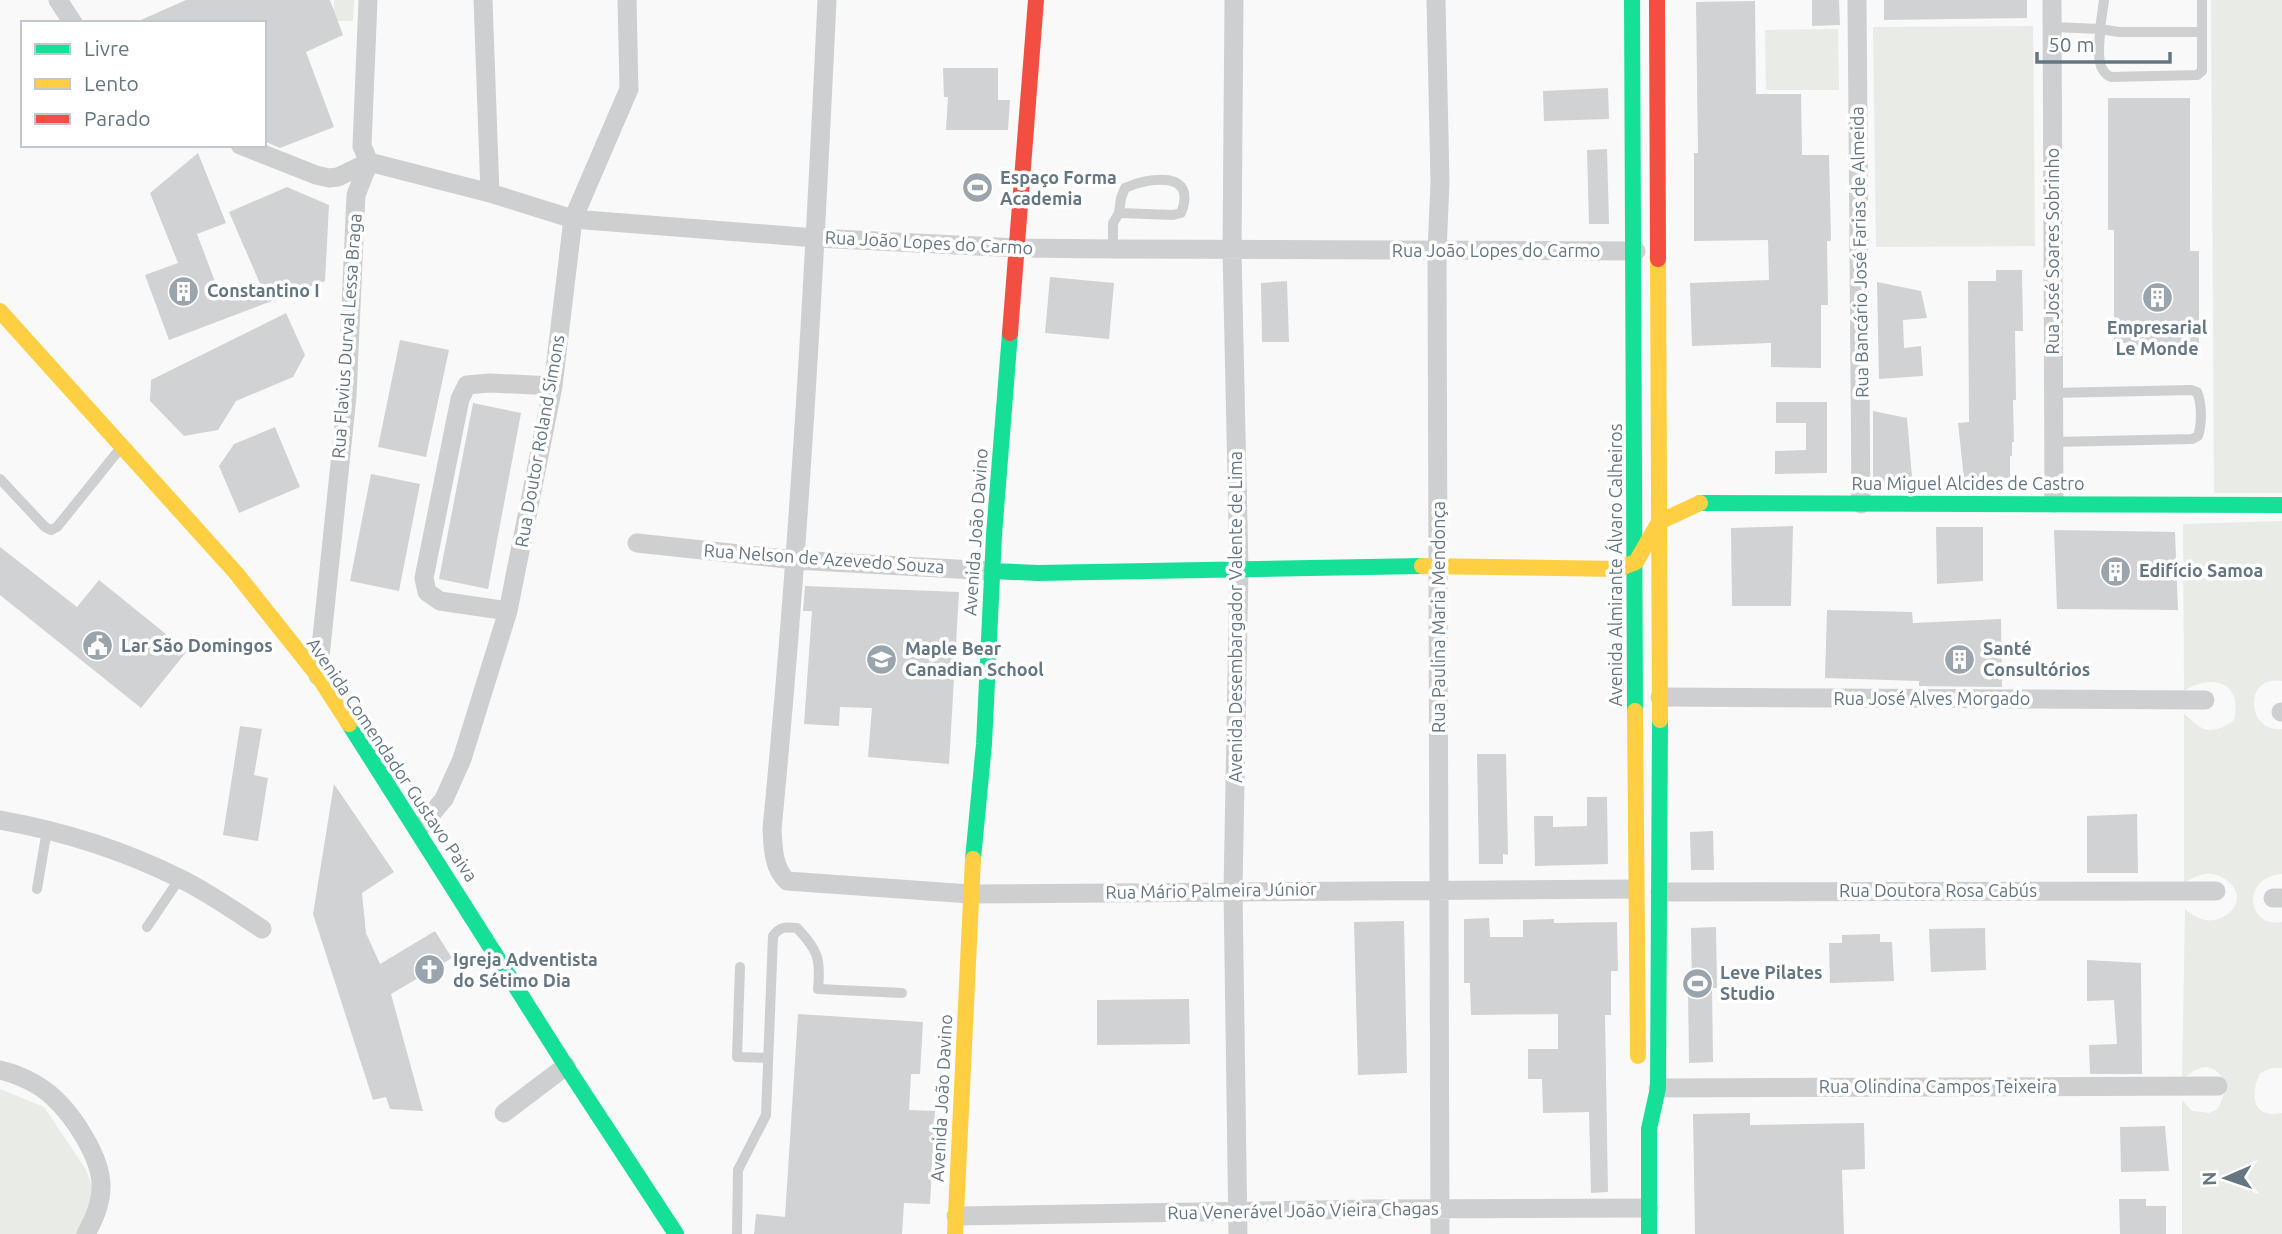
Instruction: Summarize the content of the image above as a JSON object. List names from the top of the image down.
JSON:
{
  "streets": {
    "main road": [
      "Rua Miguel Alcides de Castro",
      "Avenida João Davino",
      "Rua Nelson de Azevedo Souza",
      "Avenida Almirante Álvaro Calheiros",
      "Avenida Comendador Gustavo Paiva"
    ],
    "street": [
      "Rua João Lopes do Carmo",
      "Rua José Soares Sobrinho",
      "Rua Bancário José Farias de Almeida",
      "Rua Flavius Durval Lessa Braga",
      "Rua Doutor Roland Simons",
      "Avenida Desembargador Valente de Lima",
      "Rua Paulina Maria Mendonça",
      "Rua José Alves Morgado",
      "Rua Mário Palmeira Júnior",
      "Rua Doutora Rosa Cabús",
      "Rua Olindina Campos Teixeira",
      "Rua Venerável João Vieira Chagas"
    ]
  },
  "crossings": [
    ["Rua João Lopes do Carmo", "Rua Flavius Durval Lessa Braga"],
    ["Rua João Lopes do Carmo", "Rua Doutor Roland Simons"],
    ["Rua João Lopes do Carmo", "Avenida João Davino"],
    ["Rua João Lopes do Carmo", "Avenida Almirante Álvaro Calheiros"],
    ["Rua João Lopes do Carmo", "Avenida Desembargador Valente de Lima"],
    ["Rua João Lopes do Carmo", "Rua Paulina Maria Mendonça"],
    ["Rua José Soares Sobrinho", "Rua Miguel Alcides de Castro"],
    ["Rua Bancário José Farias de Almeida", "Rua Miguel Alcides de Castro"],
    ["Rua Flavius Durval Lessa Braga", "Avenida Comendador Gustavo Paiva"],
    ["Rua Doutor Roland Simons", "Avenida Comendador Gustavo Paiva"],
    ["Avenida João Davino", "Rua Nelson de Azevedo Souza"],
    ["Avenida João Davino", "Rua Mário Palmeira Júnior"],
    ["Avenida João Davino", "Rua Venerável João Vieira Chagas"],
    ["Rua Nelson de Azevedo Souza", "Avenida Almirante Álvaro Calheiros"],
    ["Rua Nelson de Azevedo Souza", "Avenida Desembargador Valente de Lima"],
    ["Rua Nelson de Azevedo Souza", "Rua Paulina Maria Mendonça"],
    ["Rua Nelson de Azevedo Souza", "Rua Mário Palmeira Júnior"],
    ["Avenida Almirante Álvaro Calheiros", "Rua Mário Palmeira Júnior"],
    ["Avenida Desembargador Valente de Lima", "Rua Mário Palmeira Júnior"],
    ["Avenida Desembargador Valente de Lima", "Rua Venerável João Vieira Chagas"],
    ["Rua Paulina Maria Mendonça", "Rua Mário Palmeira Júnior"],
    ["Rua Paulina Maria Mendonça", "Rua Venerável João Vieira Chagas"]
  ],
  "places": {
    "sports": ["Espaço Forma Academia", "Leve Pilates Studio"],
    "building": [
      "Constantino I",
      "Empresarial Le Monde",
      "Edifício Samoa",
      "Santé Consultórios"
    ],
    "public building": ["Lar São Domingos"],
    "school or university": ["Maple Bear Canadian School"],
    "church": ["Igreja Adventista do Sétimo Dia"]
  },
  "legend": ["Livre", "Lento", "Parado"],
  "scale_bar": "50 m",
  "north": "left"
}
